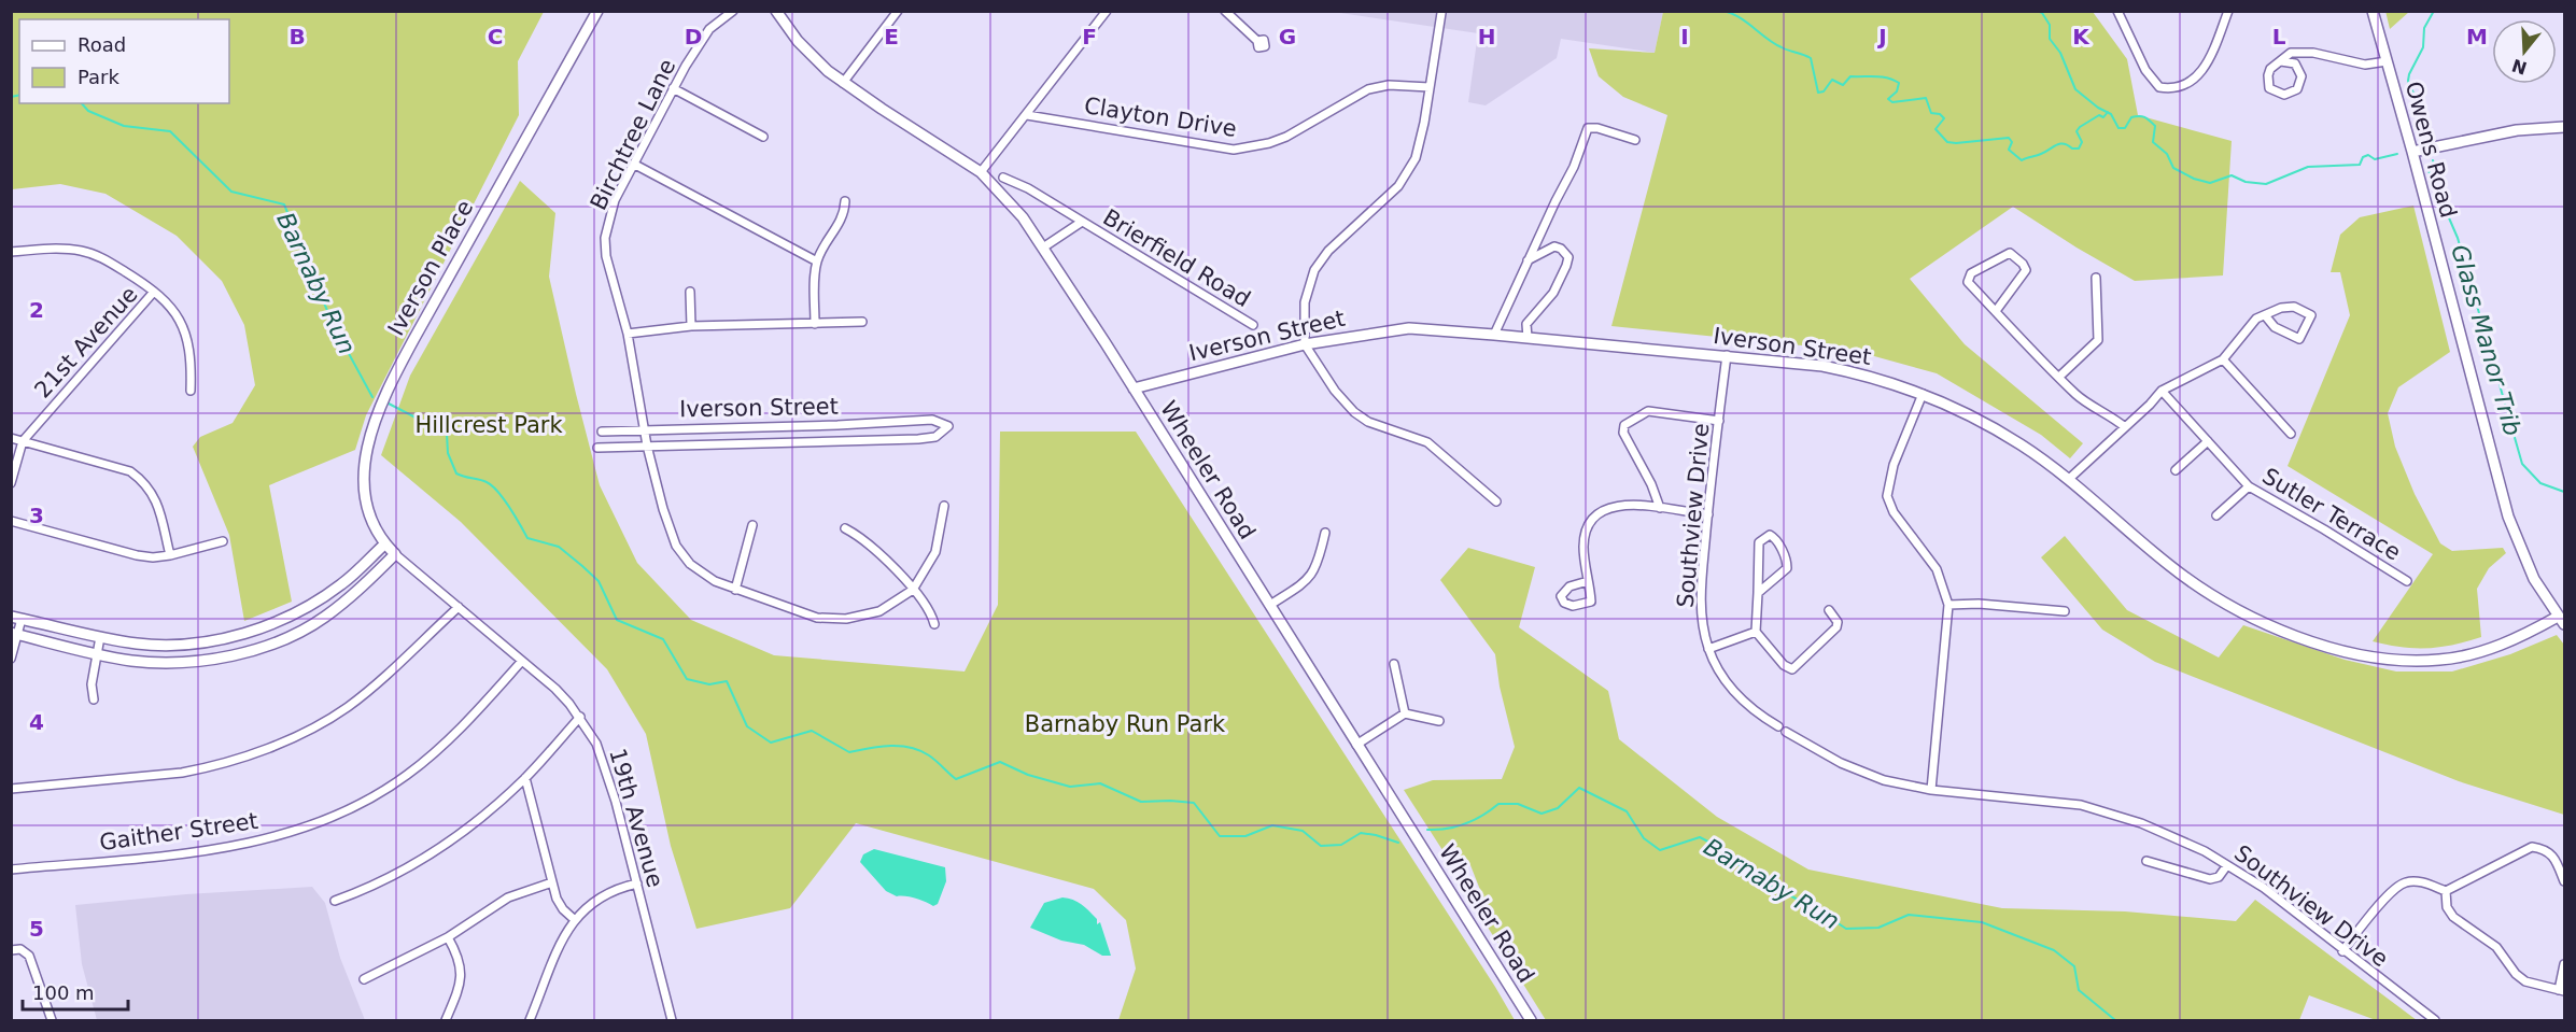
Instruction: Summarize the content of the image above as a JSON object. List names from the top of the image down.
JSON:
{
  "streets": {
    "main road": [
      "Owens Road",
      "Iverson Place",
      "Iverson Street",
      "Wheeler Road"
    ],
    "street": [
      "Clayton Drive",
      "Birchtree Lane",
      "Brierfield Road",
      "21st Avenue",
      "Sutler Terrace",
      "Southview Drive",
      "19th Avenue",
      "Gaither Street"
    ]
  },
  "crossings": [
    ["Birchtree Lane", "Iverson Street"],
    ["Owens Road", "Iverson Street"],
    ["Brierfield Road", "Wheeler Road"],
    ["Iverson Place", "19th Avenue"],
    ["Iverson Street", "Wheeler Road"],
    ["Iverson Street", "Southview Drive"],
    ["19th Avenue", "Gaither Street"]
  ],
  "water": ["Barnaby Run", "Glass Manor Trib"],
  "parks": ["Hillcrest Park", "Barnaby Run Park"],
  "legend": ["Road", "Park"],
  "scale_bar": "100 m",
  "north": "bottom",
  "grid": {
    "columns": [
      "B",
      "C",
      "D",
      "E",
      "F",
      "G",
      "H",
      "I",
      "J",
      "K",
      "L",
      "M"
    ],
    "rows": [
      "2",
      "3",
      "4",
      "5"
    ]
  }
}
